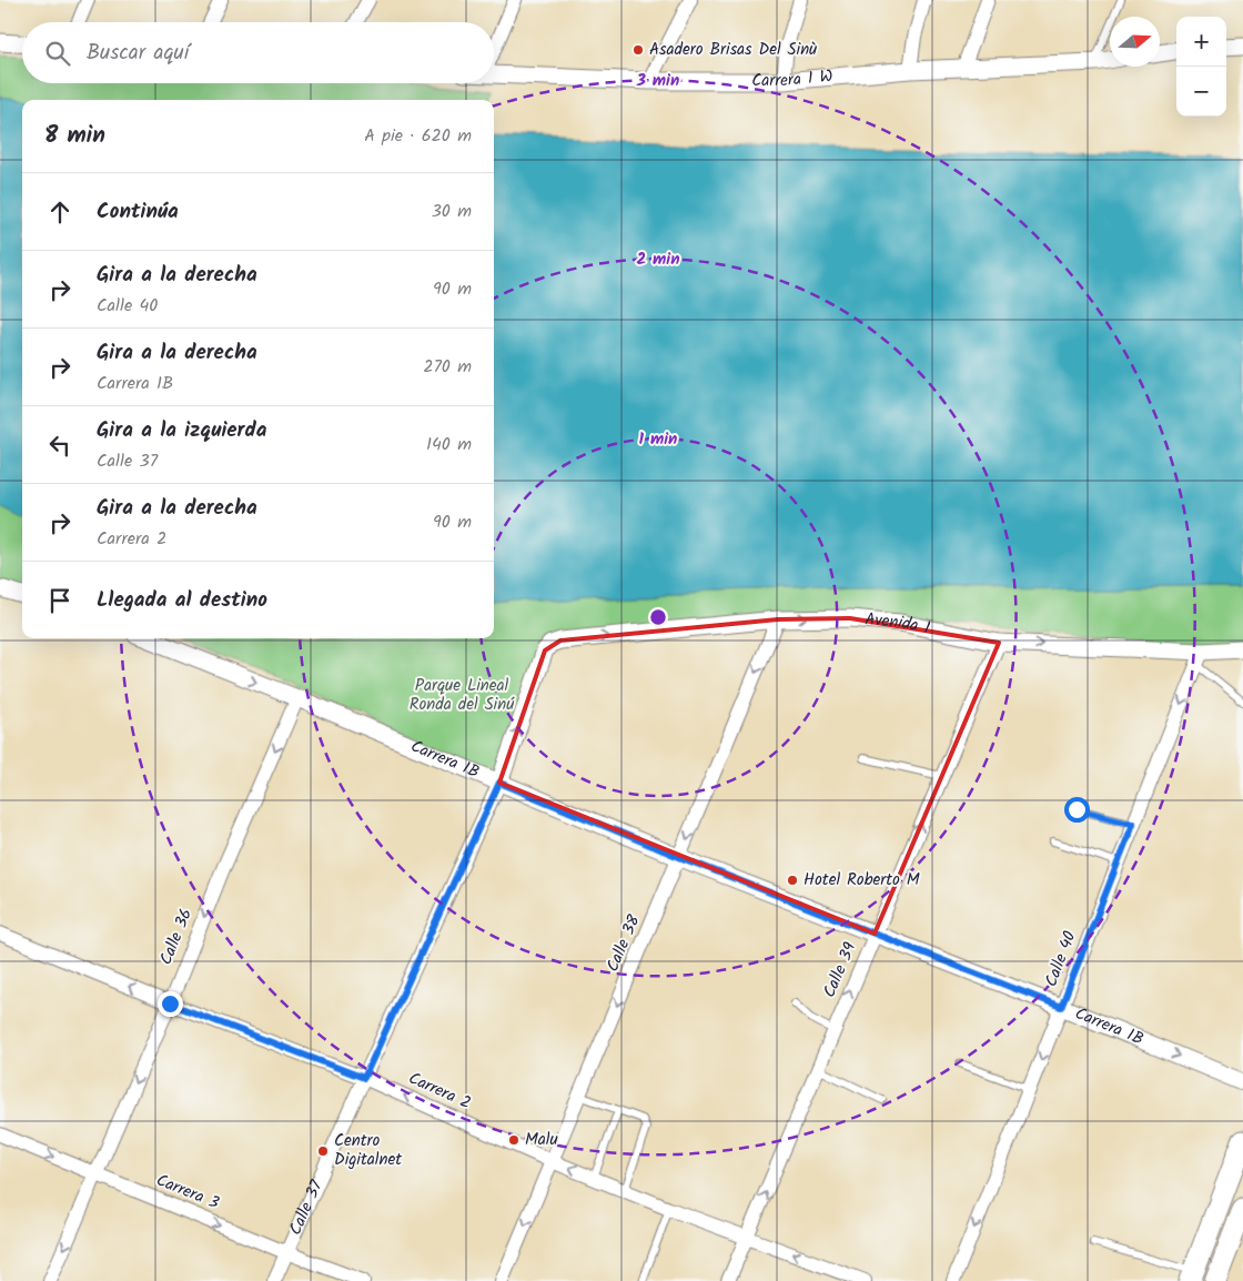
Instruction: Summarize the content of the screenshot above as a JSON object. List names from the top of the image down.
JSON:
{
  "streets": {
    "street": [
      "Carrera 1 W",
      "Avenida 1",
      "Carrera 1B",
      "Calle 36",
      "Calle 38",
      "Calle 40",
      "Calle 39",
      "Carrera 2",
      "Carrera 3",
      "Calle 37"
    ]
  },
  "crossings": [
    ["Avenida 1", "Calle 38"],
    ["Avenida 1", "Calle 40"],
    ["Avenida 1", "Calle 39"],
    ["Avenida 1", "Calle 37"],
    ["Carrera 1B", "Calle 36"],
    ["Carrera 1B", "Calle 38"],
    ["Carrera 1B", "Calle 40"],
    ["Carrera 1B", "Calle 39"],
    ["Carrera 1B", "Calle 37"],
    ["Calle 36", "Carrera 2"],
    ["Calle 36", "Carrera 3"],
    ["Calle 38", "Carrera 2"],
    ["Calle 39", "Carrera 2"],
    ["Carrera 2", "Calle 37"],
    ["Carrera 3", "Calle 37"]
  ],
  "one_way": [
    "Avenida 1",
    "Calle 36",
    "Calle 38",
    "Calle 40",
    "Calle 39",
    "Carrera 2",
    "Carrera 3"
  ],
  "parks": ["Parque Lineal Ronda del Sinú"],
  "places": [
    "Asadero Brisas Del Sinù",
    "Hotel Roberto M",
    "Malu",
    "Centro Digitalnet"
  ],
  "north": "right",
  "page": {
    "map_buttons": ["+", "−"],
    "search": "Buscar aquí",
    "heading": ["8 min", "A pie · 620 m"],
    "list": [
      ["Continúa", "30 m"],
      ["Gira a la derecha", "Calle 40", "90 m"],
      ["Gira a la derecha", "Carrera 1B", "270 m"],
      ["Gira a la izquierda", "Calle 37", "140 m"],
      ["Gira a la derecha", "Carrera 2", "90 m"],
      "Llegada al destino"
    ]
  },
  "rings": ["3 min", "2 min", "1 min"]
}
